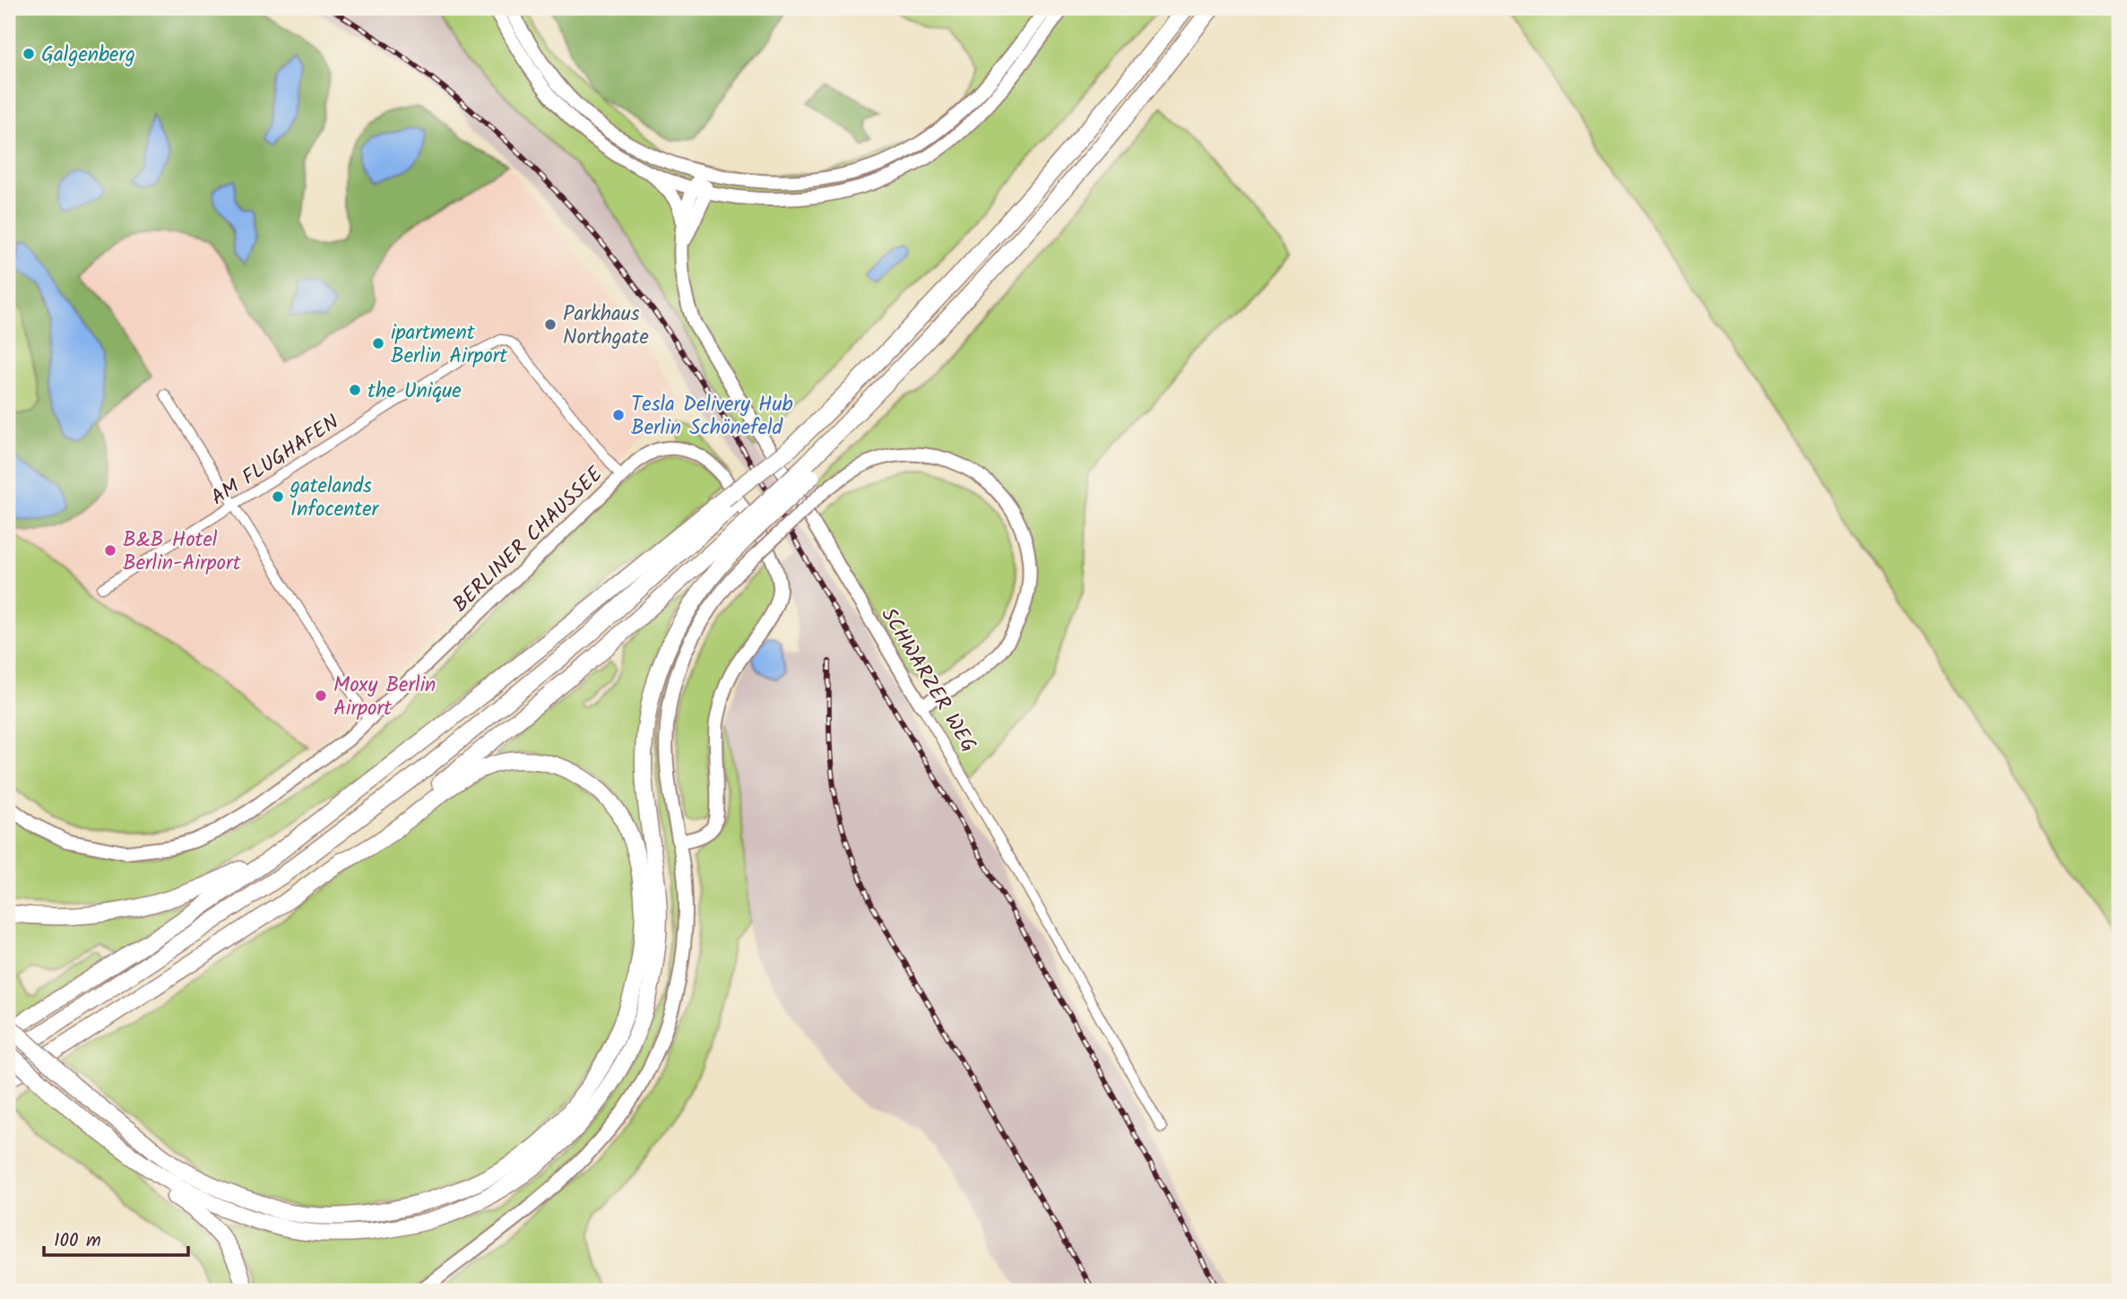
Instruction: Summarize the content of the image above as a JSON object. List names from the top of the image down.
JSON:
{
  "streets": {
    "street": ["AM FLUGHAFEN", "BERLINER CHAUSSEE", "SCHWARZER WEG"]
  },
  "crossings": [
    ["AM FLUGHAFEN", "BERLINER CHAUSSEE"]
  ],
  "places": [
    "Galgenberg",
    "Parkhaus Northgate",
    "ipartment Berlin Airport",
    "the Unique",
    "Tesla Delivery Hub Berlin Schönefeld",
    "gatelands Infocenter",
    "B&B Hotel Berlin-Airport",
    "Moxy Berlin Airport"
  ],
  "scale_bar": "100 m"
}
